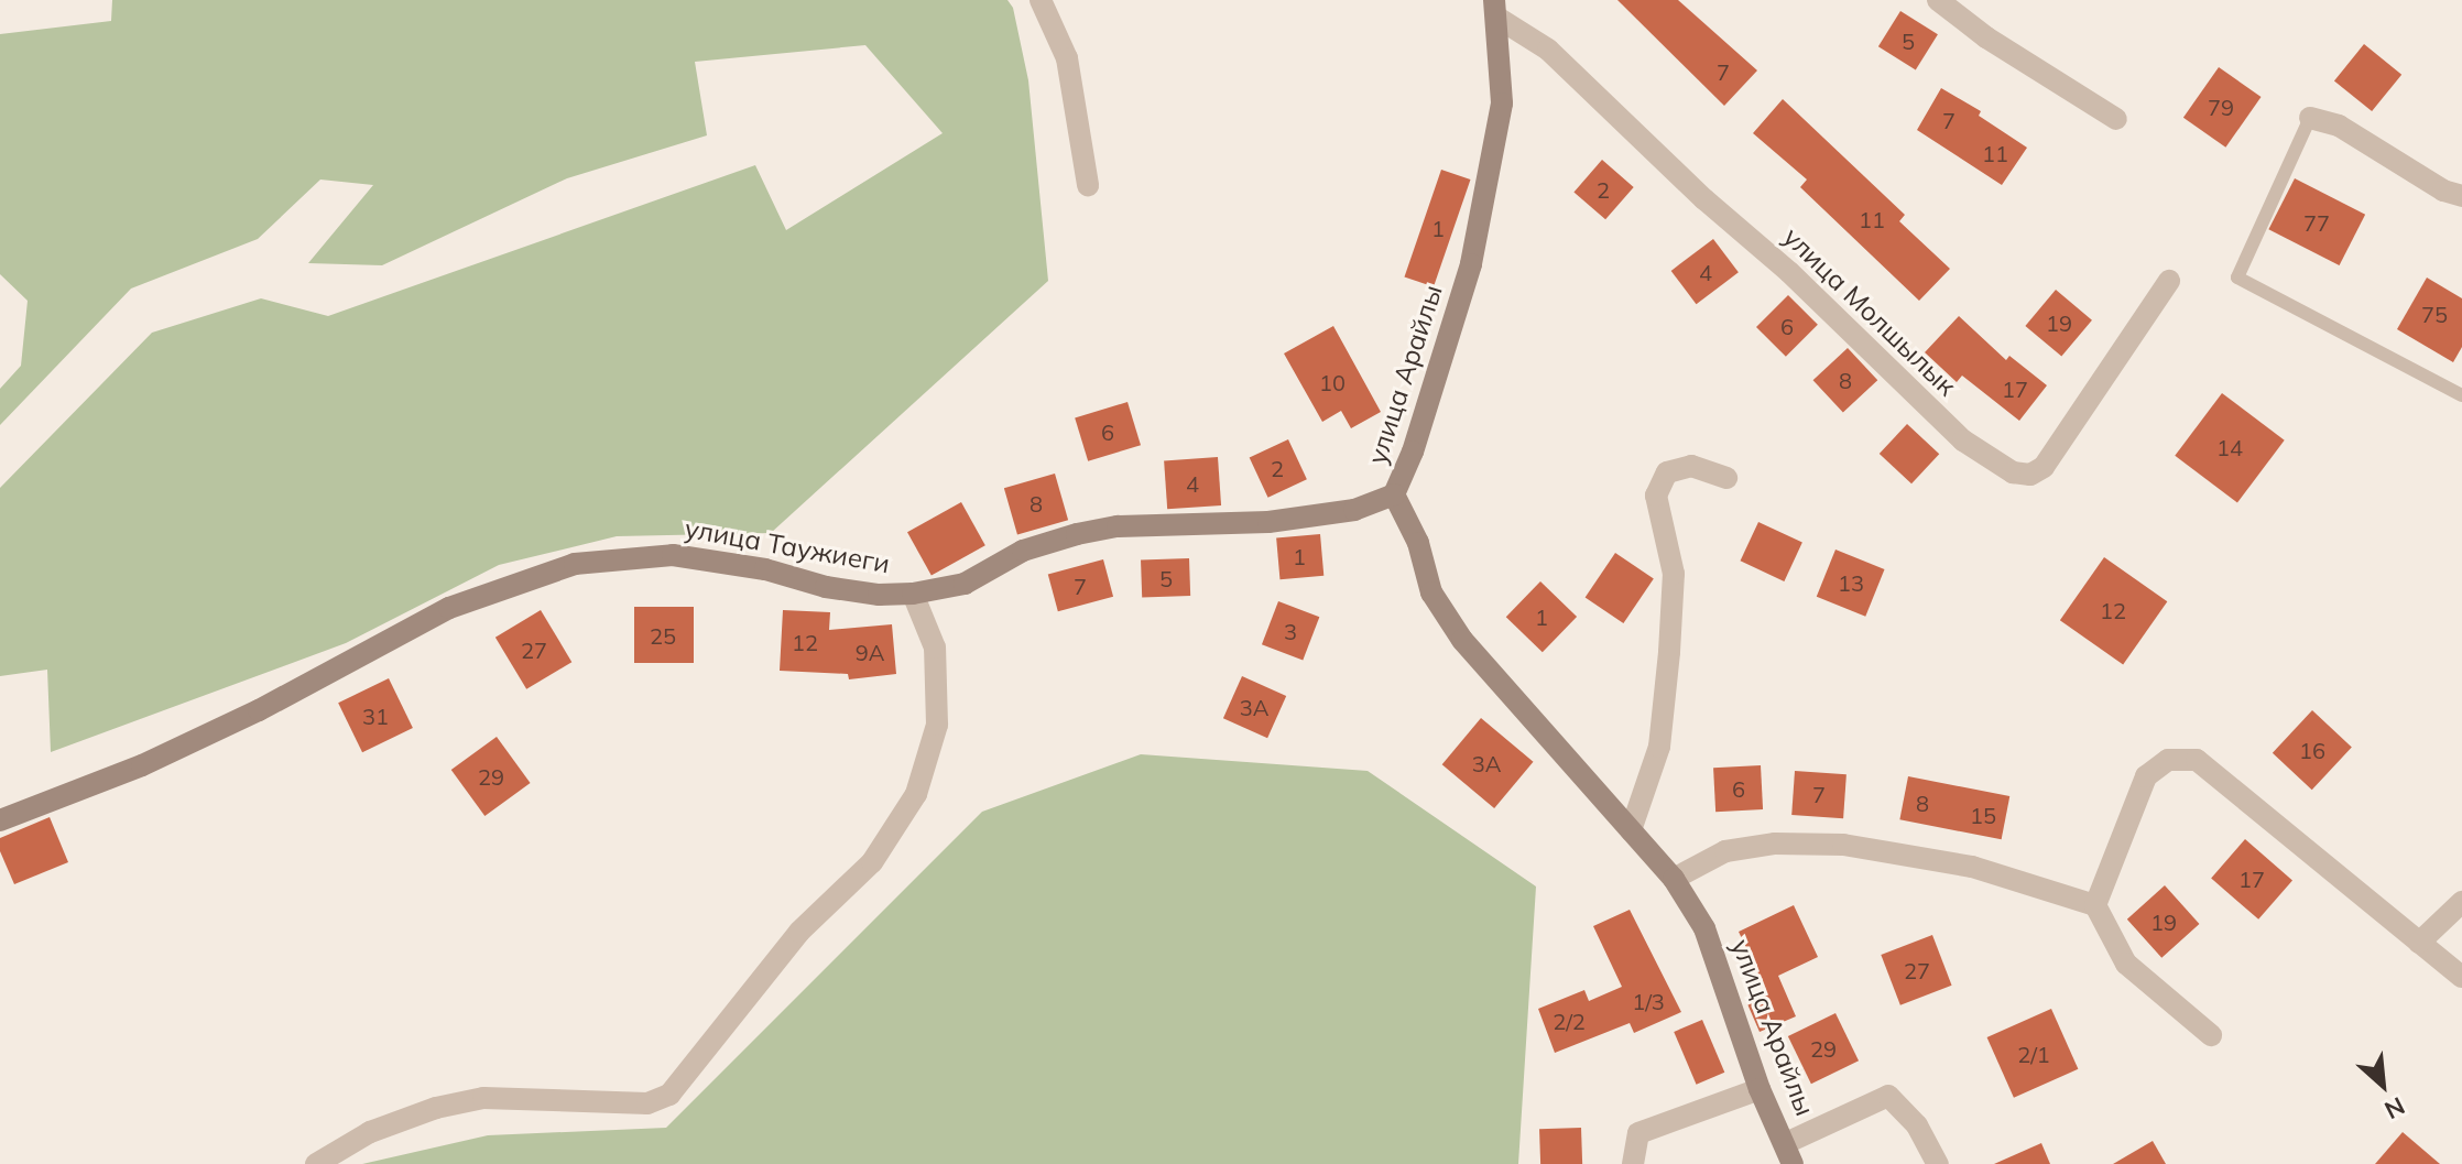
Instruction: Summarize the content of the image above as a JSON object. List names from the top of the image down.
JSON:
{
  "streets": {
    "street": ["улица Молшылык", "улица Арайлы", "улица Таужиеги"]
  },
  "crossings": [
    ["улица Молшылык", "улица Арайлы"],
    ["улица Арайлы", "улица Таужиеги"]
  ],
  "house_numbers": [
    "5",
    "7",
    "79",
    "7",
    "11",
    "2",
    "11",
    "77",
    "1",
    "4",
    "75",
    "19",
    "6",
    "8",
    "10",
    "17",
    "6",
    "14",
    "2",
    "4",
    "8",
    "1",
    "5",
    "13",
    "7",
    "12",
    "1",
    "3",
    "25",
    "12",
    "27",
    "9А",
    "3А",
    "31",
    "16",
    "3А",
    "29",
    "6",
    "7",
    "8",
    "15",
    "17",
    "19",
    "27",
    "1/3",
    "2/2",
    "29",
    "2/1"
  ],
  "north": "bottom right"
}
